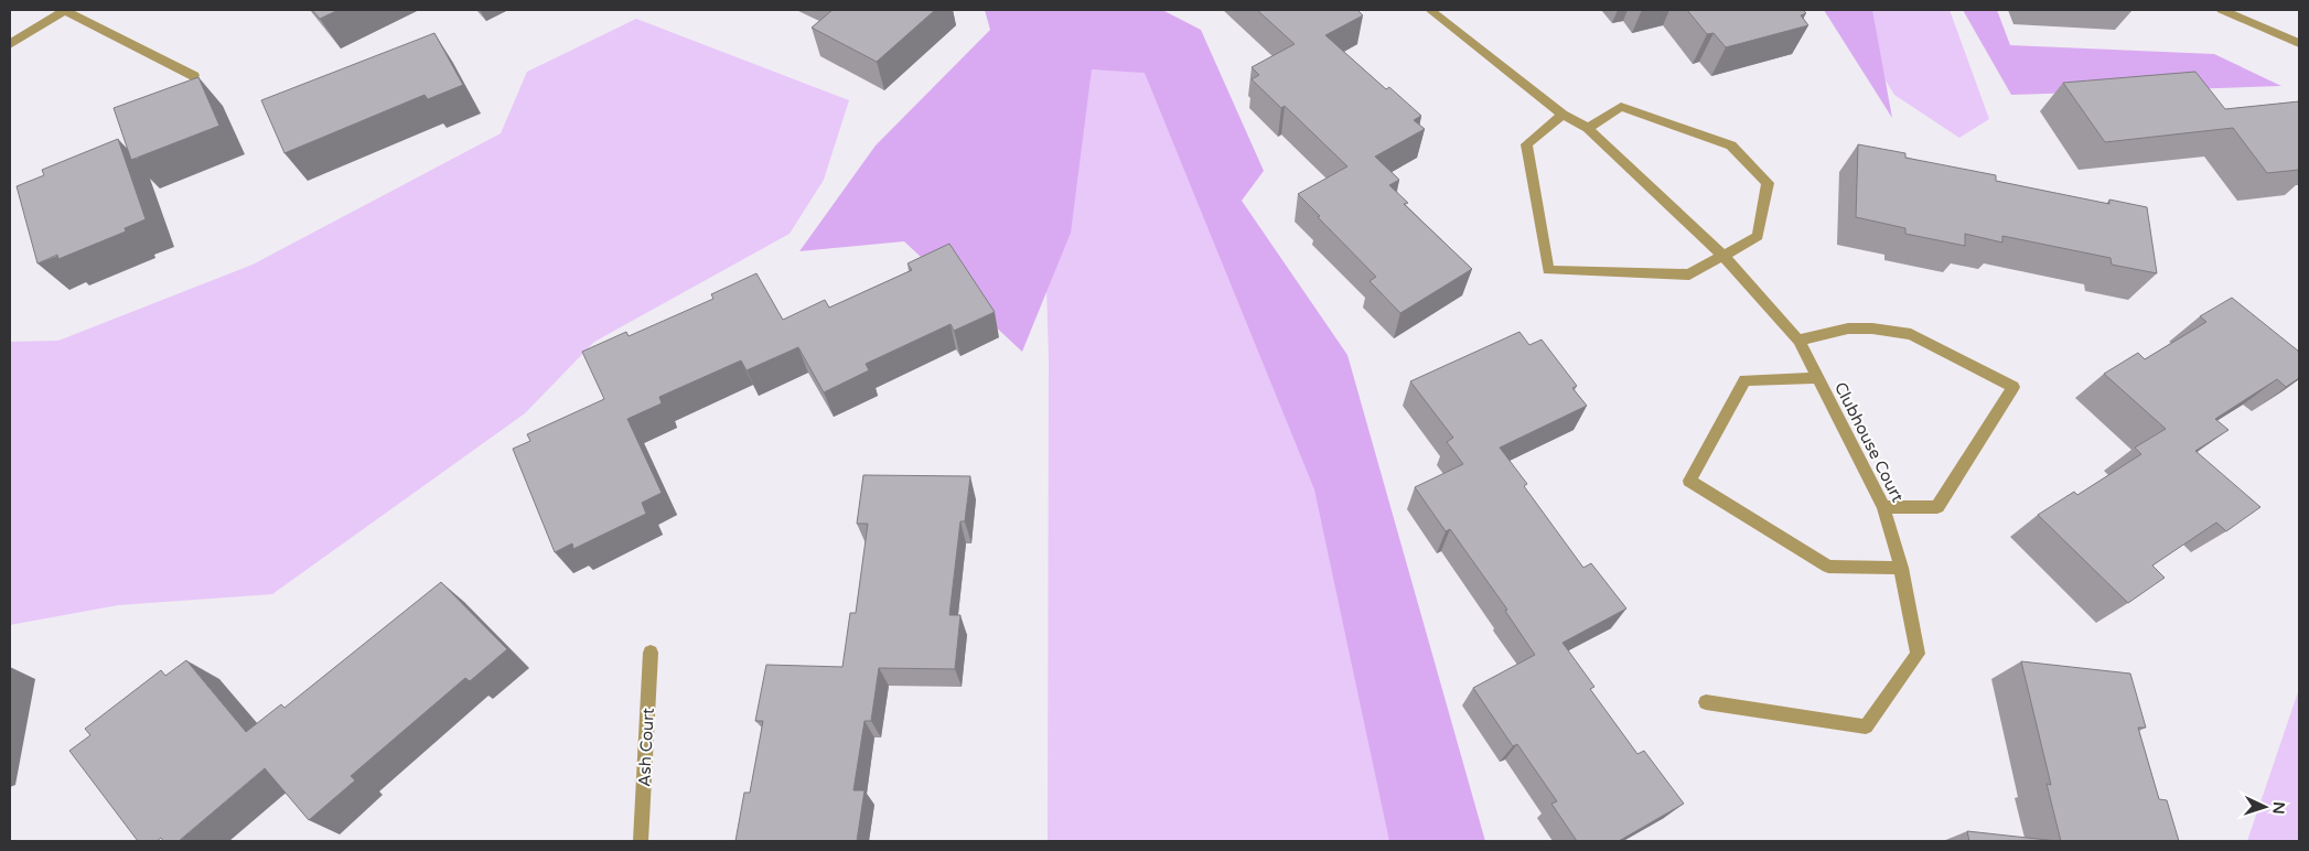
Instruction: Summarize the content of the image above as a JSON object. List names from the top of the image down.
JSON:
{
  "streets": {
    "street": ["Clubhouse Court", "Ash Court"]
  },
  "north": "right"
}
